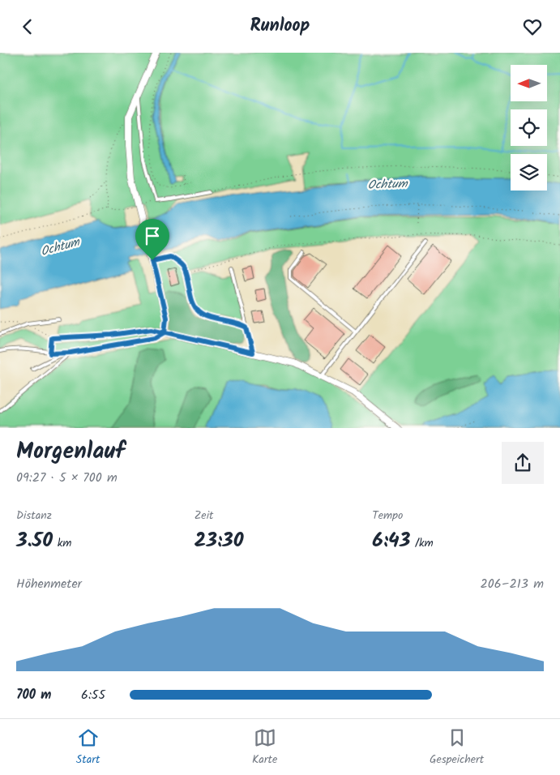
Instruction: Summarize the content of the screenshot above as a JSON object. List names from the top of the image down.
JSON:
{
  "water": ["Ochtum"],
  "north": "left",
  "page": {
    "header": "Runloop",
    "heading": ["Morgenlauf", "09:27 · 5 × 700 m"],
    "stats": [
      ["Distanz", "3.50 km"],
      ["Zeit", "23:30"],
      ["Tempo", "6:43 /km"]
    ],
    "chart": ["Höhenmeter", "206–213 m"],
    "list": [
      {
        "name": "700 m",
        "note": "6:55"
      }
    ],
    "tabs": ["Start", "Karte", "Gespeichert"]
  }
}
